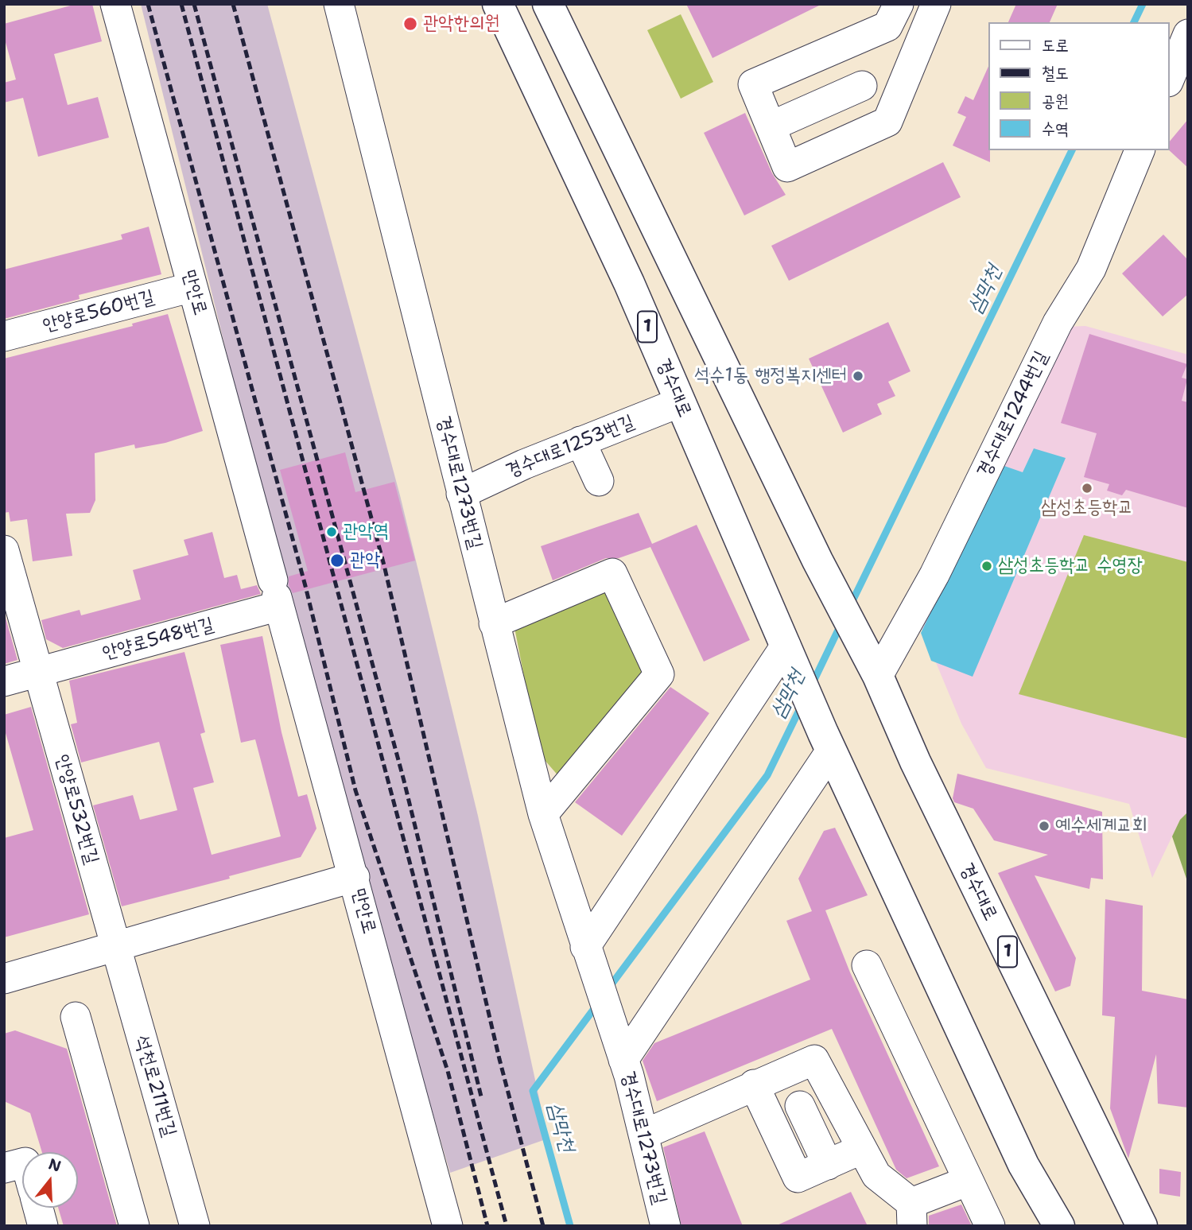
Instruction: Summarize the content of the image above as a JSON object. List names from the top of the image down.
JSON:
{
  "streets": {
    "main road": ["1", "경수대로"],
    "street": [
      "만안로",
      "안양로560번길",
      "경수대로1244번길",
      "경수대로1253번길",
      "경수대로1273번길",
      "안양로548번길",
      "안양로532번길",
      "석천로211번길"
    ]
  },
  "crossings": [
    ["만안로", "안양로560번길"],
    ["만안로", "안양로548번길"],
    ["1", "경수대로"],
    ["1", "경수대로1244번길"],
    ["경수대로", "경수대로1244번길"],
    ["경수대로", "경수대로1253번길"],
    ["경수대로1253번길", "경수대로1273번길"],
    ["안양로548번길", "안양로532번길"],
    ["안양로532번길", "석천로211번길"]
  ],
  "water": ["삼막천"],
  "places": [
    "관악한의원",
    "석수1동 행정복지센터",
    "삼성초등학교",
    "관악역",
    "관악",
    "삼성초등학교 수영장",
    "예수세계교회"
  ],
  "legend": [
    "도로",
    "철도",
    "공원",
    "수역"
  ],
  "north": "top"
}
